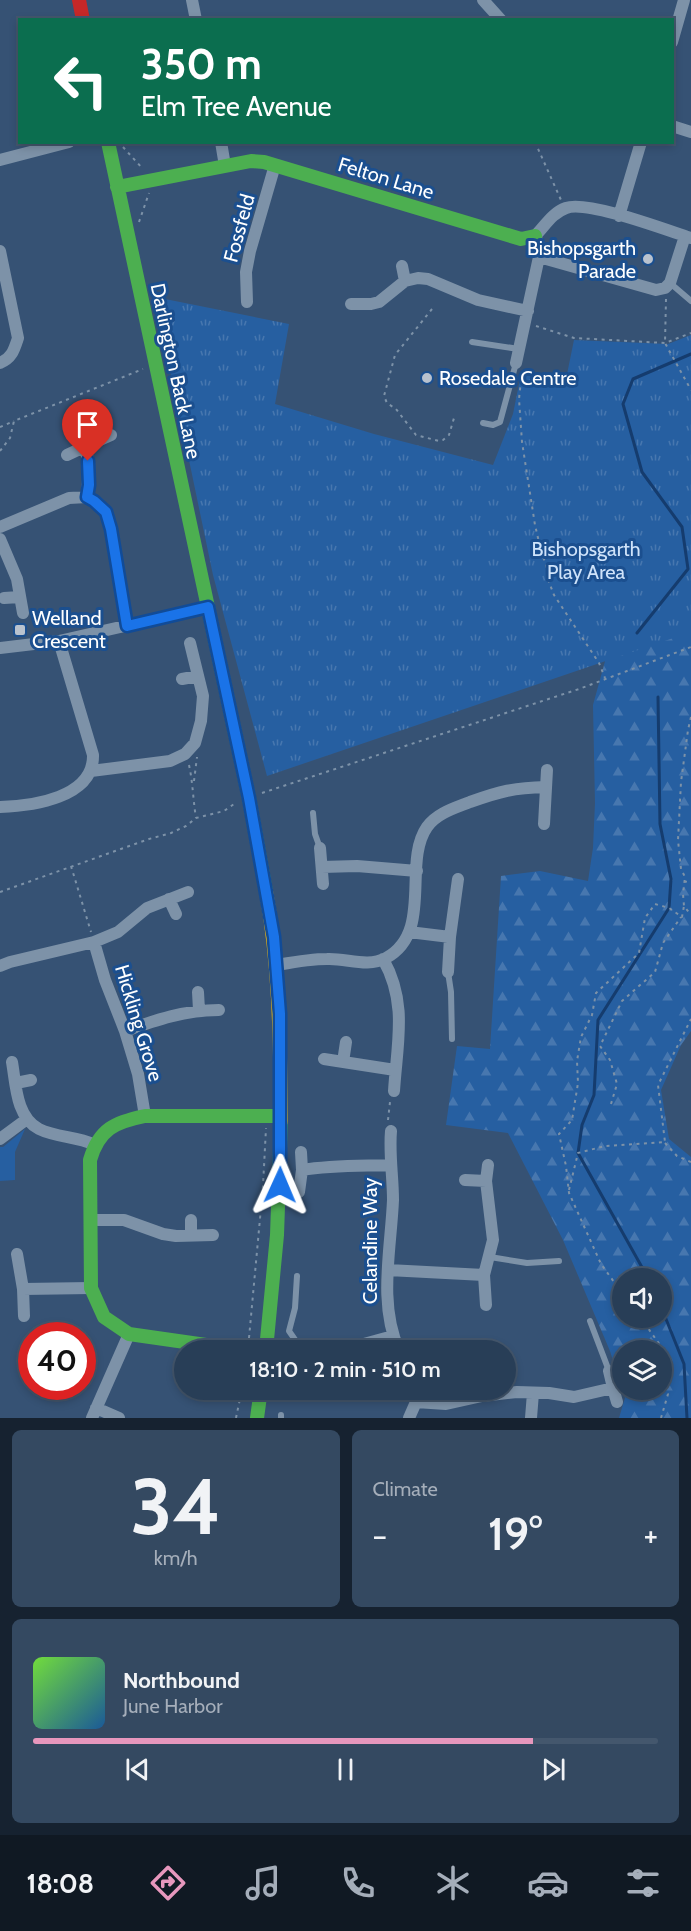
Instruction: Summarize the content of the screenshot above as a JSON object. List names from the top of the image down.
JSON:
{
  "streets": {
    "street": [
      "Felton Lane",
      "Fossfeld",
      "Darlington Back Lane",
      "Hickling Grove",
      "Celandine Way"
    ]
  },
  "crossings": [
    ["Felton Lane", "Fossfeld"],
    ["Felton Lane", "Darlington Back Lane"]
  ],
  "parks": ["Bishopsgarth Play Area"],
  "places": {
    "other": ["Bishopsgarth Parade", "Rosedale Centre"],
    "transit": ["Welland Crescent"]
  },
  "page": {
    "turn": ["350 m", "Elm Tree Avenue"],
    "limit": "40",
    "trip": "18:10 · 2 min · 510 m",
    "tile": [
      ["34", "km/h"],
      "Climate"
    ],
    "heat": ["−", "19°", "+"],
    "song": ["Northbound", "June Harbor"],
    "tabs": "18:08"
  }
}
